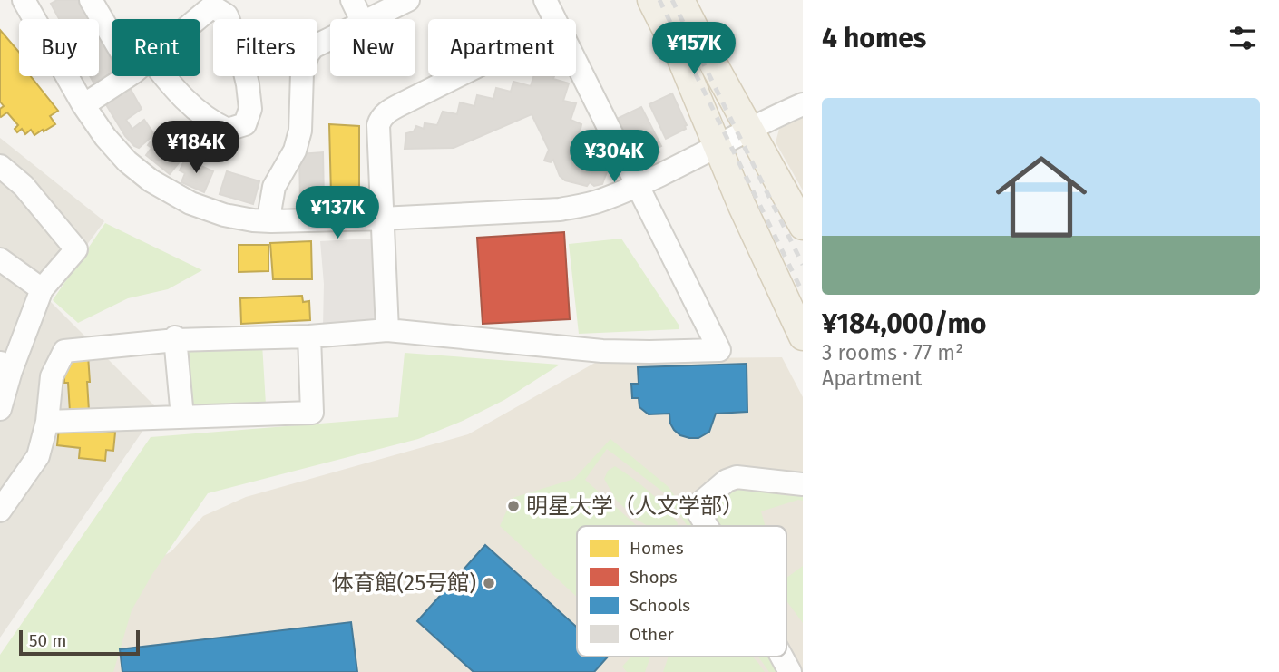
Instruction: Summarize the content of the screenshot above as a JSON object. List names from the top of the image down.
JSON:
{
  "places": ["明星大学（人文学部）", "体育館(25号館)"],
  "legend": [
    "Homes",
    "Shops",
    "Schools",
    "Other"
  ],
  "scale_bar": "50 m",
  "page": {
    "heading": "4 homes",
    "chip": [
      "Buy",
      "Rent",
      "Filters",
      "New",
      "Apartment"
    ],
    "price": [
      "¥157K",
      "¥184K",
      "¥304K",
      "¥137K"
    ],
    "list": [
      {
        "name": "¥184,000/mo",
        "note": "3 rooms · 77 m² · Apartment"
      }
    ],
    "scale": "50 m"
  }
}
